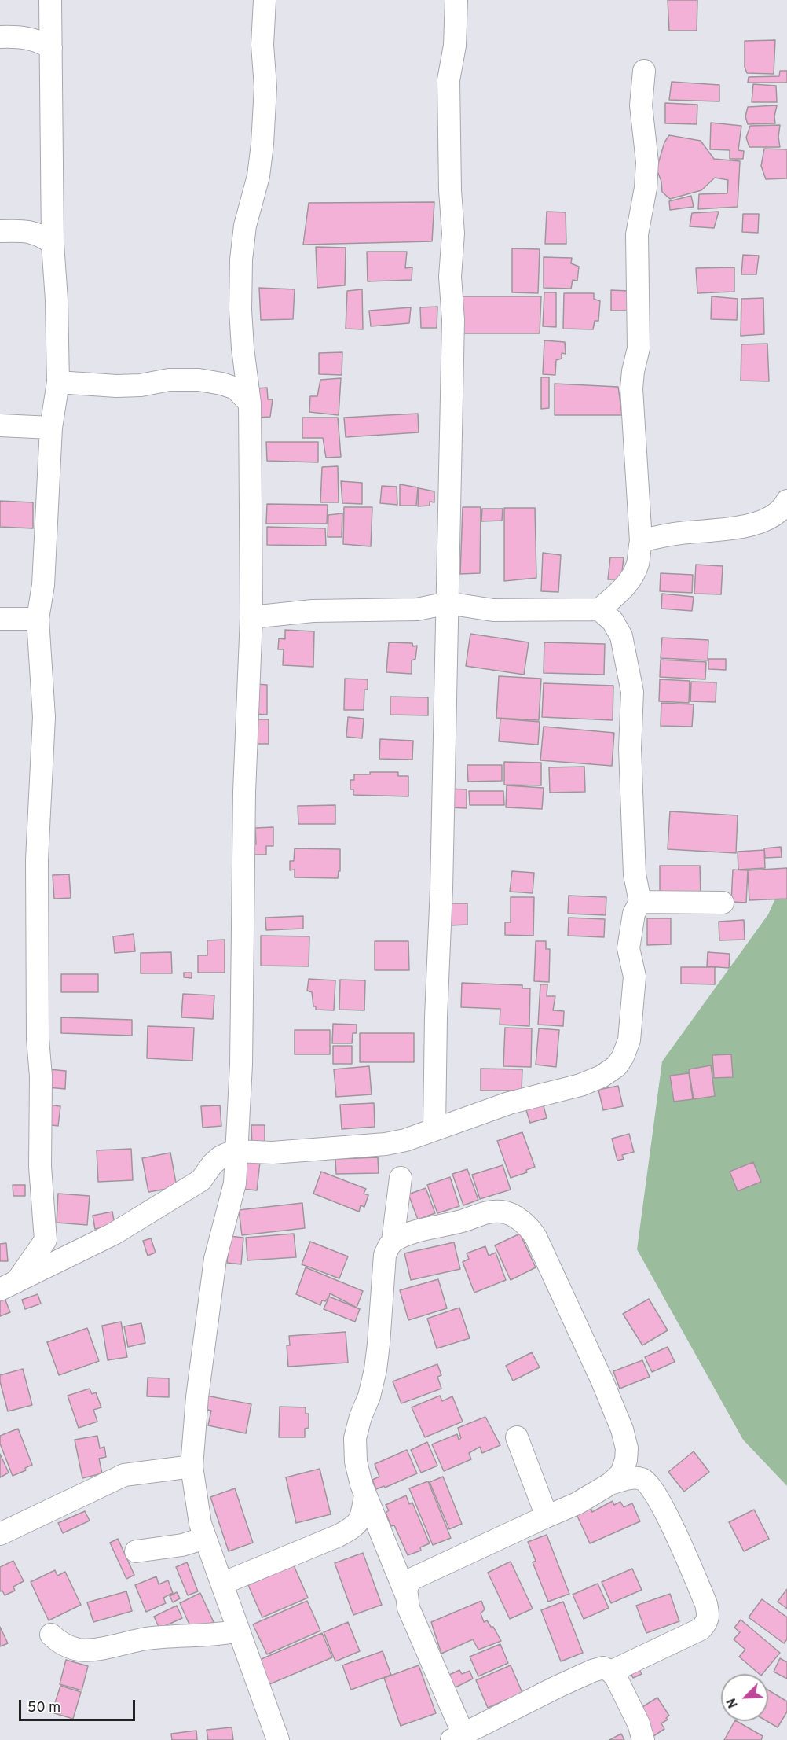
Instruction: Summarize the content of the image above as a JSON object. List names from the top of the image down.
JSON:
{
  "scale_bar": "50 m",
  "north": "bottom left"
}
